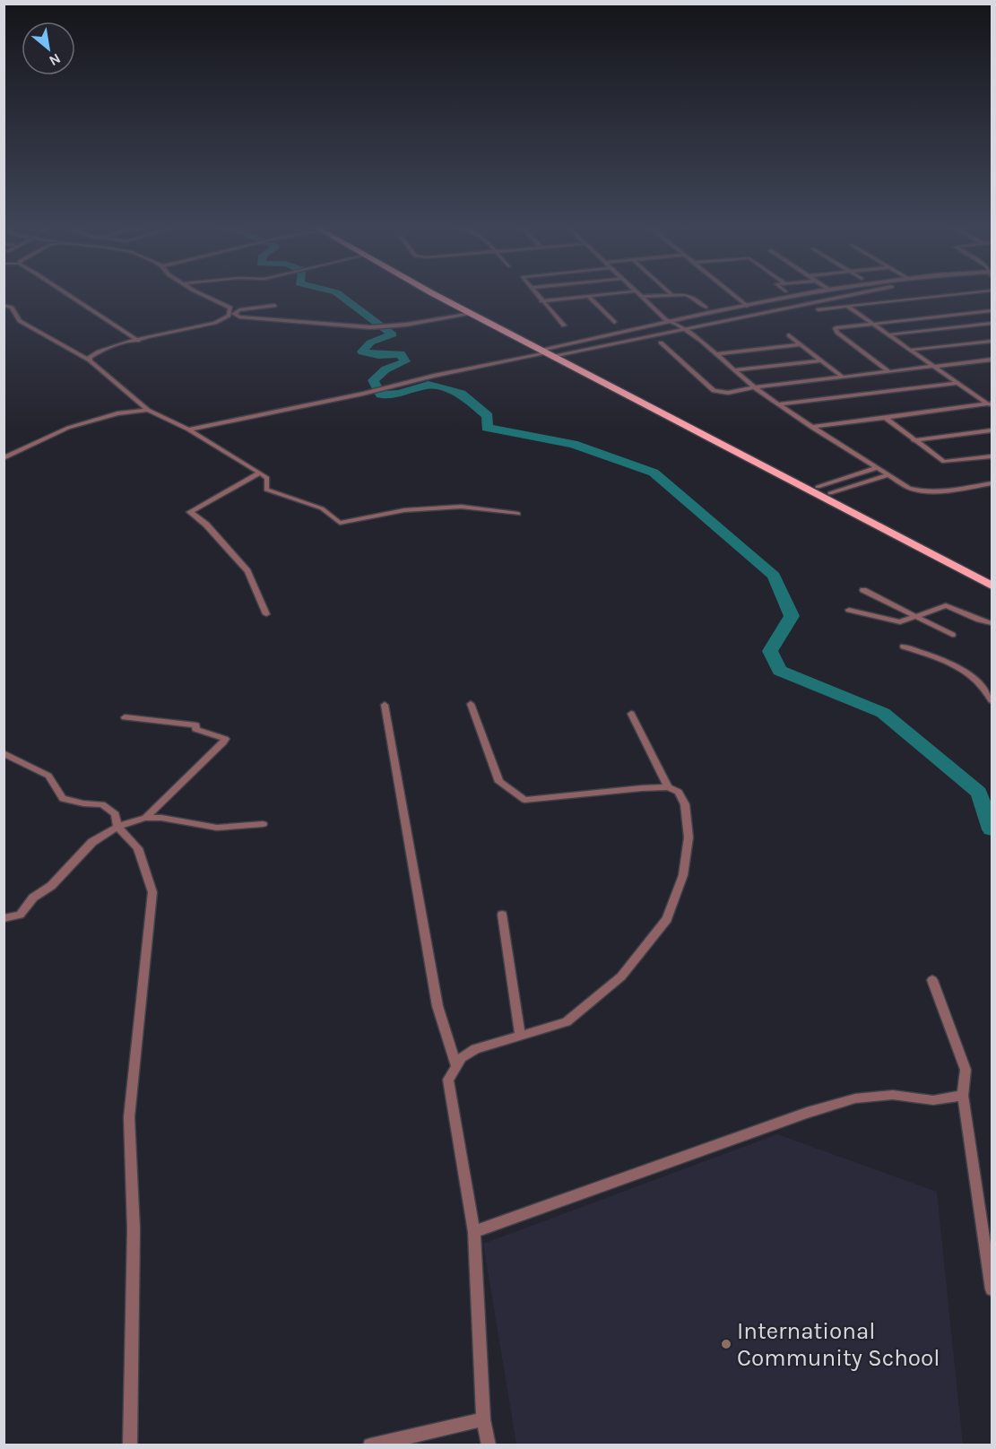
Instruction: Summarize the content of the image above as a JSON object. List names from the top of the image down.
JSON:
{
  "places": ["International Community School"],
  "north": "bottom right"
}
